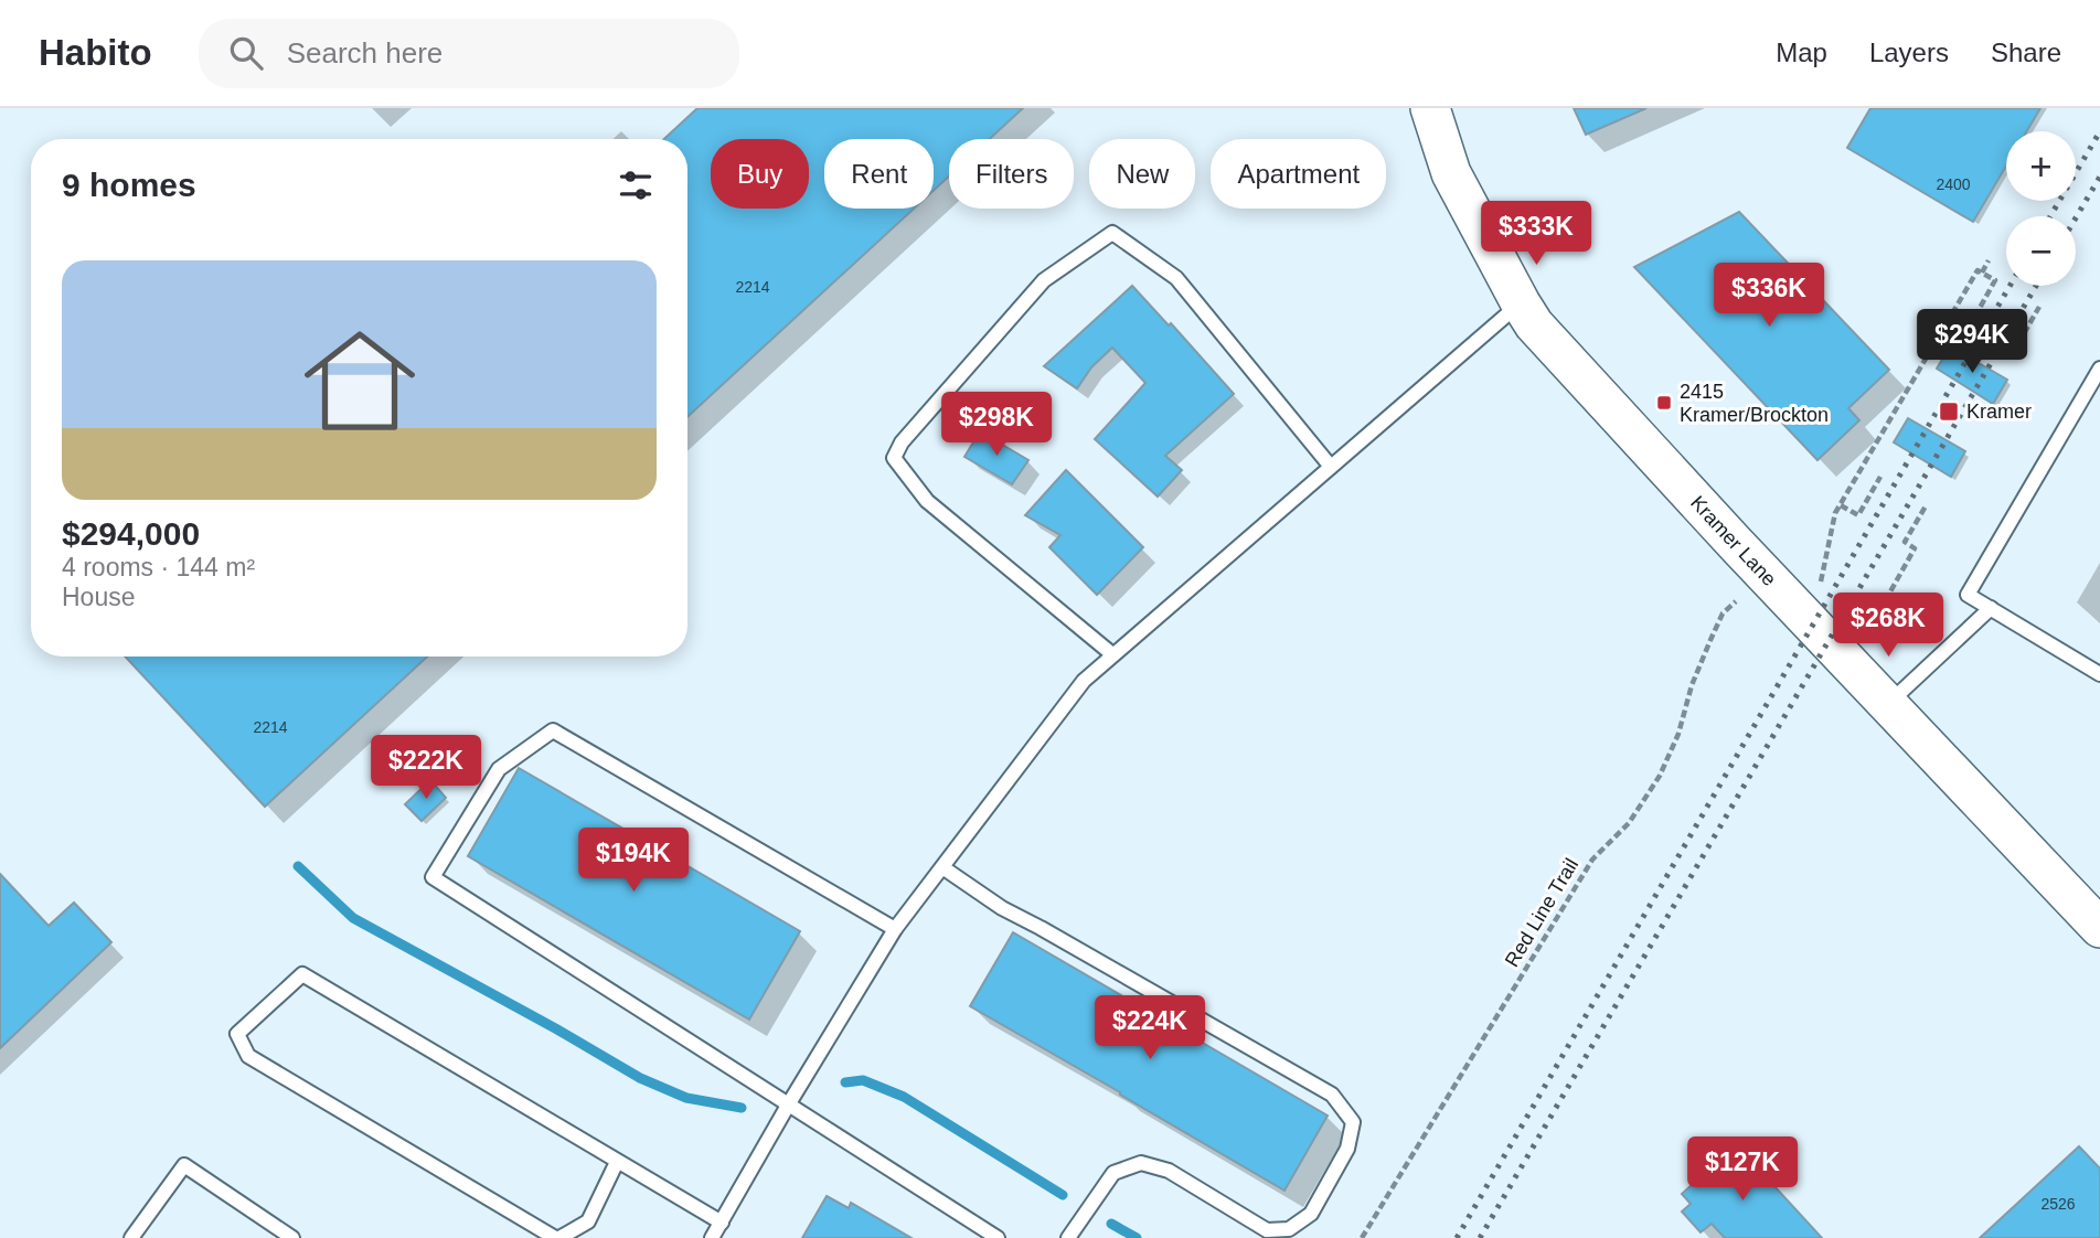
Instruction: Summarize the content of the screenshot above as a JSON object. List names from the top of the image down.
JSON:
{
  "streets": {
    "street": ["Kramer Lane"],
    "path": ["Red Line Trail"]
  },
  "places": {
    "transit": ["2415 Kramer/Brockton", "Kramer"]
  },
  "house_numbers": [
    "2400",
    "2214",
    "2214",
    "2526"
  ],
  "page": {
    "header": "Habito",
    "search": "Search here",
    "nav": ["Map", "Layers", "Share"],
    "map_buttons": ["+", "−"],
    "chip": [
      "Buy",
      "Rent",
      "Filters",
      "New",
      "Apartment"
    ],
    "heading": "9 homes",
    "price": [
      "$333K",
      "$336K",
      "$294K",
      "$298K",
      "$268K",
      "$222K",
      "$194K",
      "$224K",
      "$127K"
    ],
    "list": [
      {
        "name": "$294,000",
        "note": "4 rooms · 144 m² · House"
      }
    ]
  }
}
